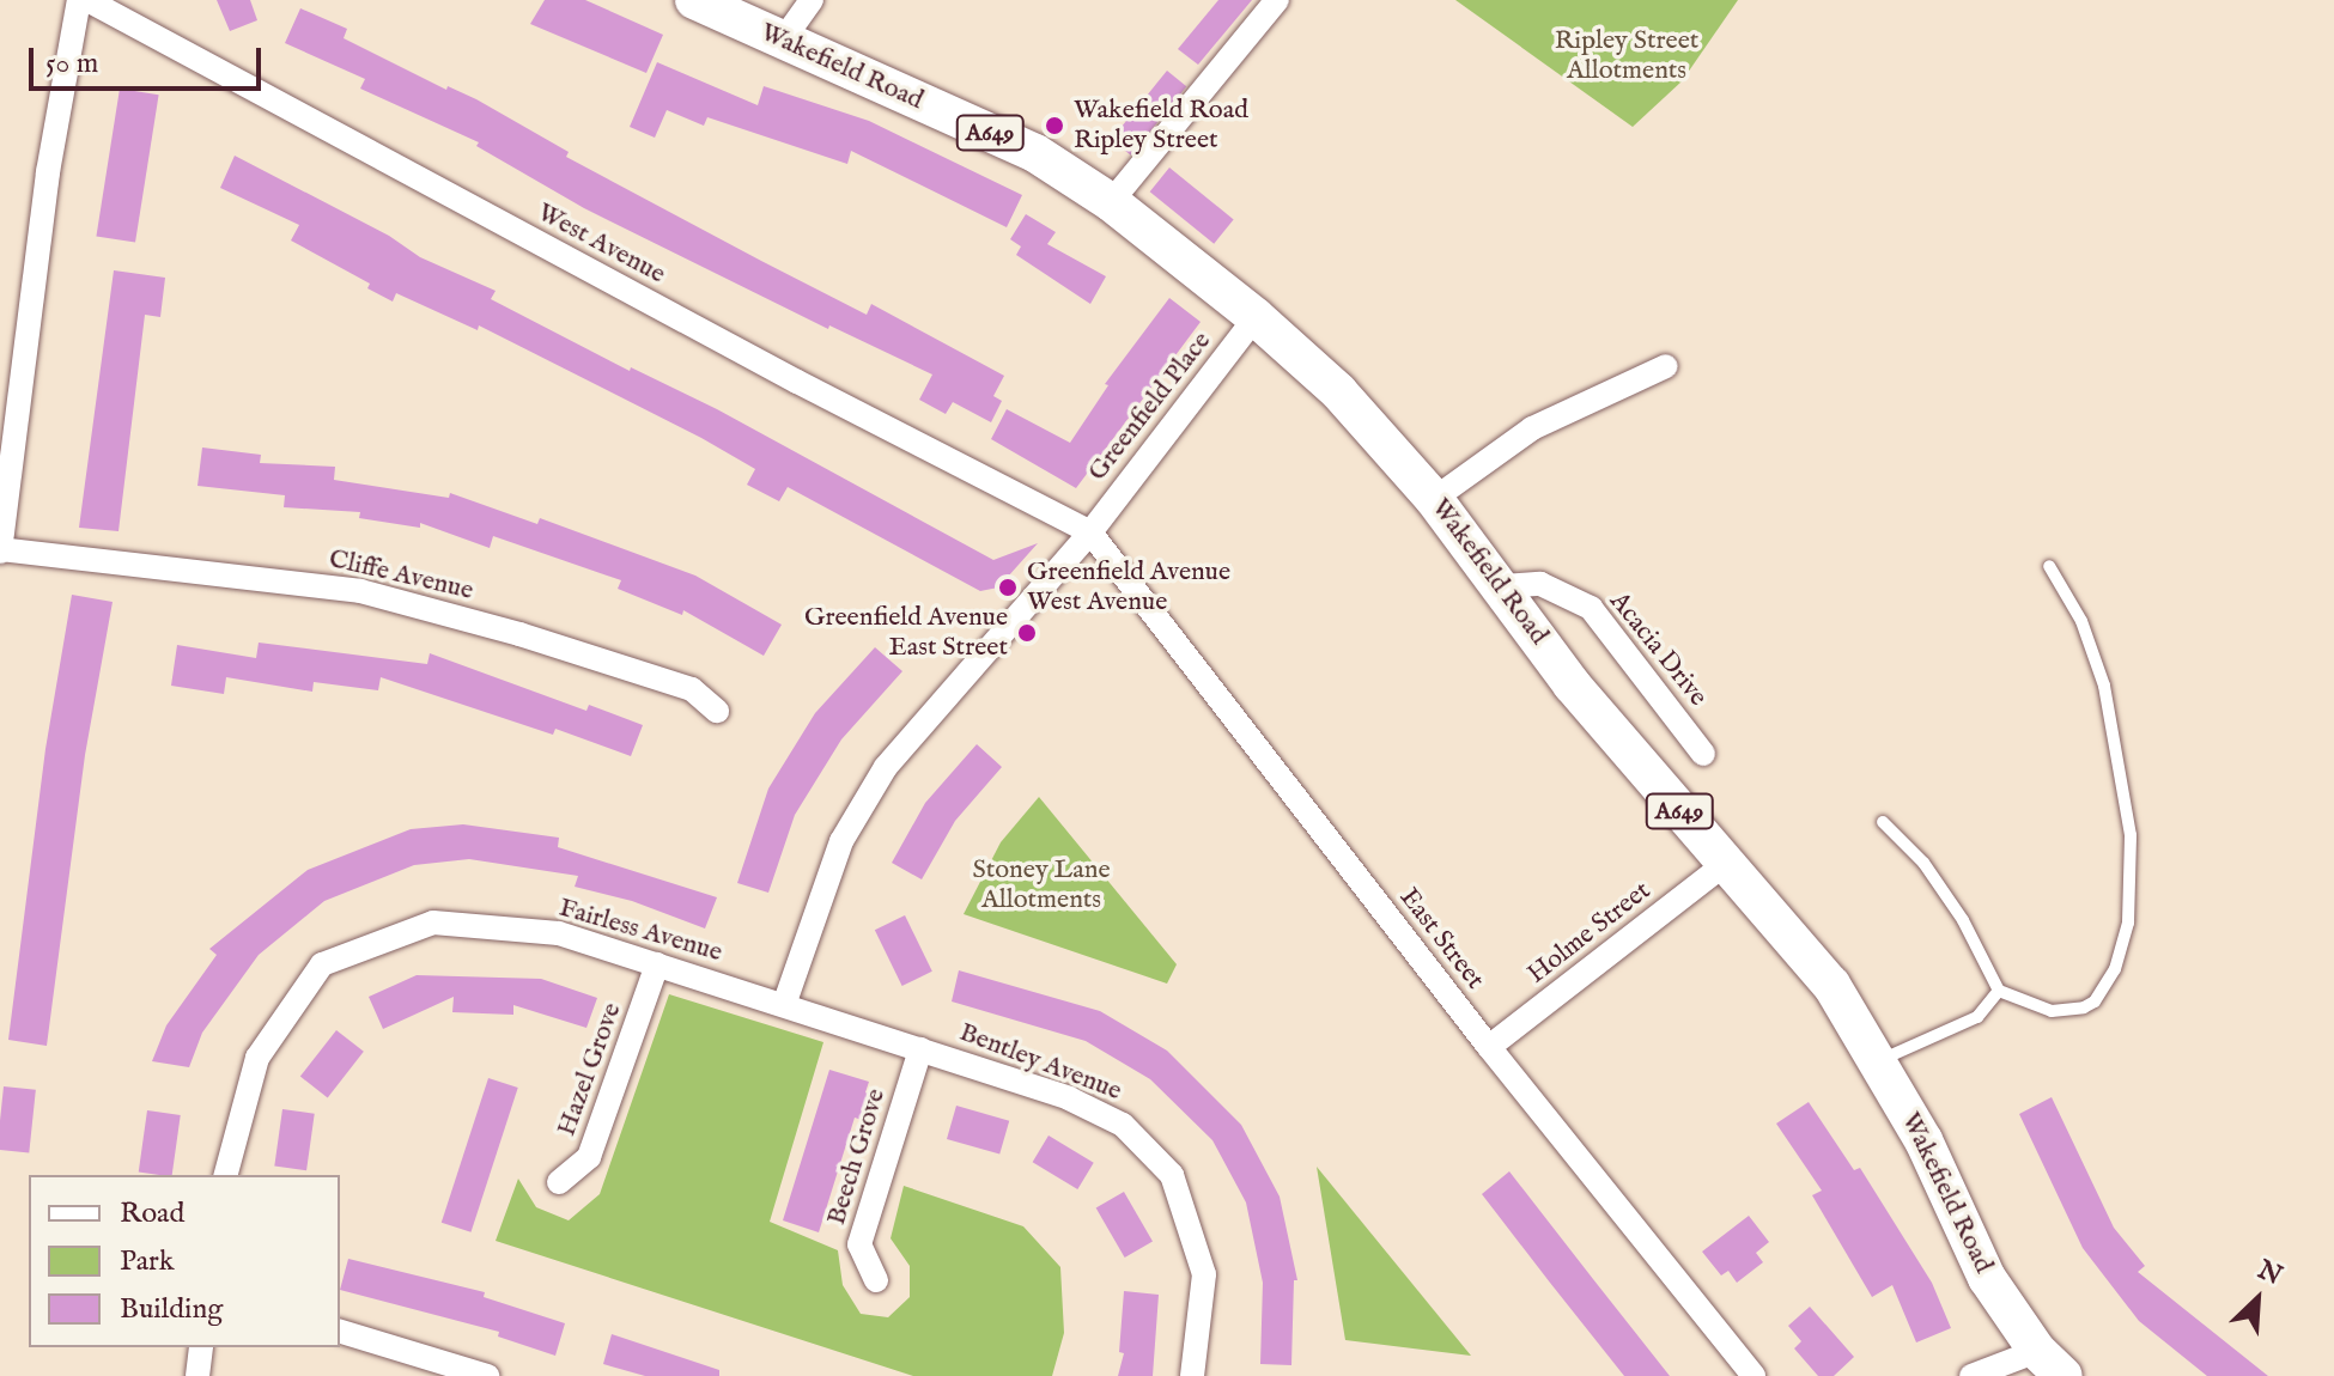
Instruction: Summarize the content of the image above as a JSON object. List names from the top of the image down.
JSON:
{
  "streets": {
    "main road": ["Wakefield Road", "A649"],
    "street": [
      "West Avenue",
      "Greenfield Place",
      "Cliffe Avenue",
      "Acacia Drive",
      "Fairless Avenue",
      "Holme Street",
      "East Street",
      "Bentley Avenue",
      "Hazel Grove",
      "Beech Grove"
    ]
  },
  "crossings": [
    ["Wakefield Road", "Greenfield Place"],
    ["Wakefield Road", "Acacia Drive"],
    ["Wakefield Road", "Holme Street"],
    ["West Avenue", "Greenfield Place"],
    ["West Avenue", "East Street"],
    ["Greenfield Place", "Fairless Avenue"],
    ["Greenfield Place", "East Street"],
    ["Greenfield Place", "Bentley Avenue"],
    ["Fairless Avenue", "Bentley Avenue"],
    ["Fairless Avenue", "Hazel Grove"],
    ["Holme Street", "East Street"],
    ["Bentley Avenue", "Beech Grove"]
  ],
  "parks": ["Ripley Street Allotments", "Stoney Lane Allotments"],
  "places": ["Wakefield Road Ripley Street", "Greenfield Avenue West Avenue", "Greenfield Avenue East Street"],
  "legend": ["Road", "Park", "Building"],
  "scale_bar": "50 m",
  "north": "top right"
}
